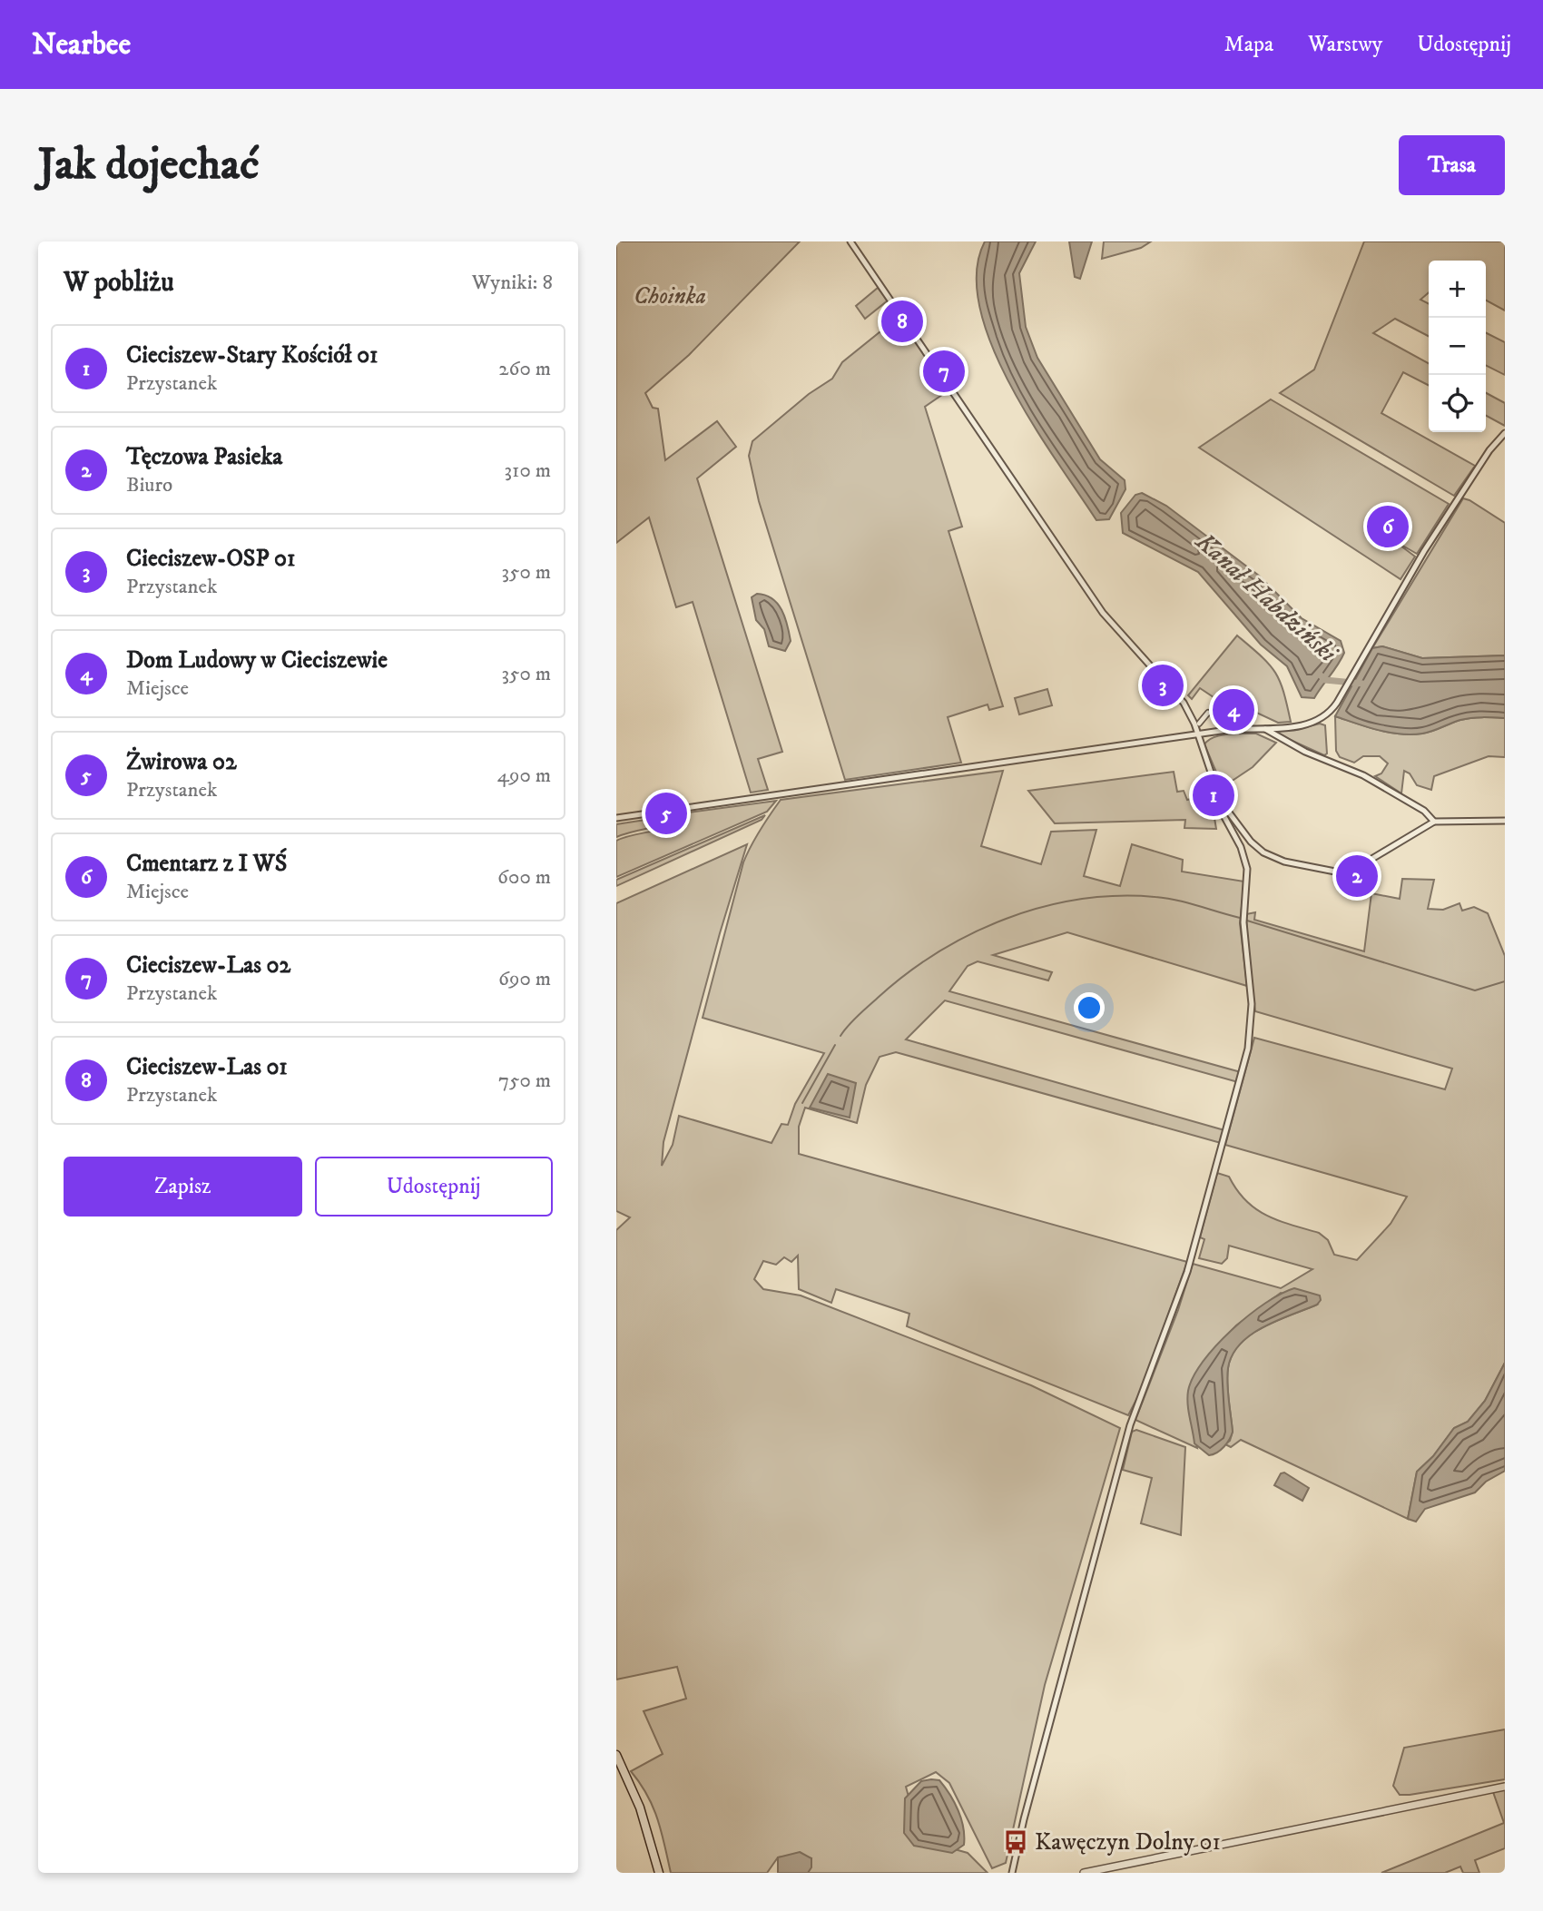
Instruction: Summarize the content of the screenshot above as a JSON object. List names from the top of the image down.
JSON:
{
  "water": ["Kanał Habdziński"],
  "parks": ["Choinka"],
  "places": {
    "bus stop": ["Kawęczyn Dolny 01"]
  },
  "page": {
    "header": "Nearbee",
    "nav": ["Mapa", "Warstwy", "Udostępnij"],
    "buttons": [
      "Trasa",
      ["Zapisz", "Udostępnij"]
    ],
    "title": "Jak dojechać",
    "heading": ["W pobliżu", "Wyniki: 8"],
    "map_buttons": ["+", "−"],
    "pins": [
      "8",
      "7",
      "6",
      "3",
      "4",
      "1",
      "5",
      "2"
    ],
    "list": [
      {
        "mark": "1",
        "name": "Cieciszew-Stary Kościół 01",
        "note": "Przystanek",
        "value": "260 m"
      },
      {
        "mark": "2",
        "name": "Tęczowa Pasieka",
        "note": "Biuro",
        "value": "310 m"
      },
      {
        "mark": "3",
        "name": "Cieciszew-OSP 01",
        "note": "Przystanek",
        "value": "350 m"
      },
      {
        "mark": "4",
        "name": "Dom Ludowy w Cieciszewie",
        "note": "Miejsce",
        "value": "350 m"
      },
      {
        "mark": "5",
        "name": "Żwirowa 02",
        "note": "Przystanek",
        "value": "490 m"
      },
      {
        "mark": "6",
        "name": "Cmentarz z I WŚ",
        "note": "Miejsce",
        "value": "600 m"
      },
      {
        "mark": "7",
        "name": "Cieciszew-Las 02",
        "note": "Przystanek",
        "value": "690 m"
      },
      {
        "mark": "8",
        "name": "Cieciszew-Las 01",
        "note": "Przystanek",
        "value": "750 m"
      }
    ]
  }
}
